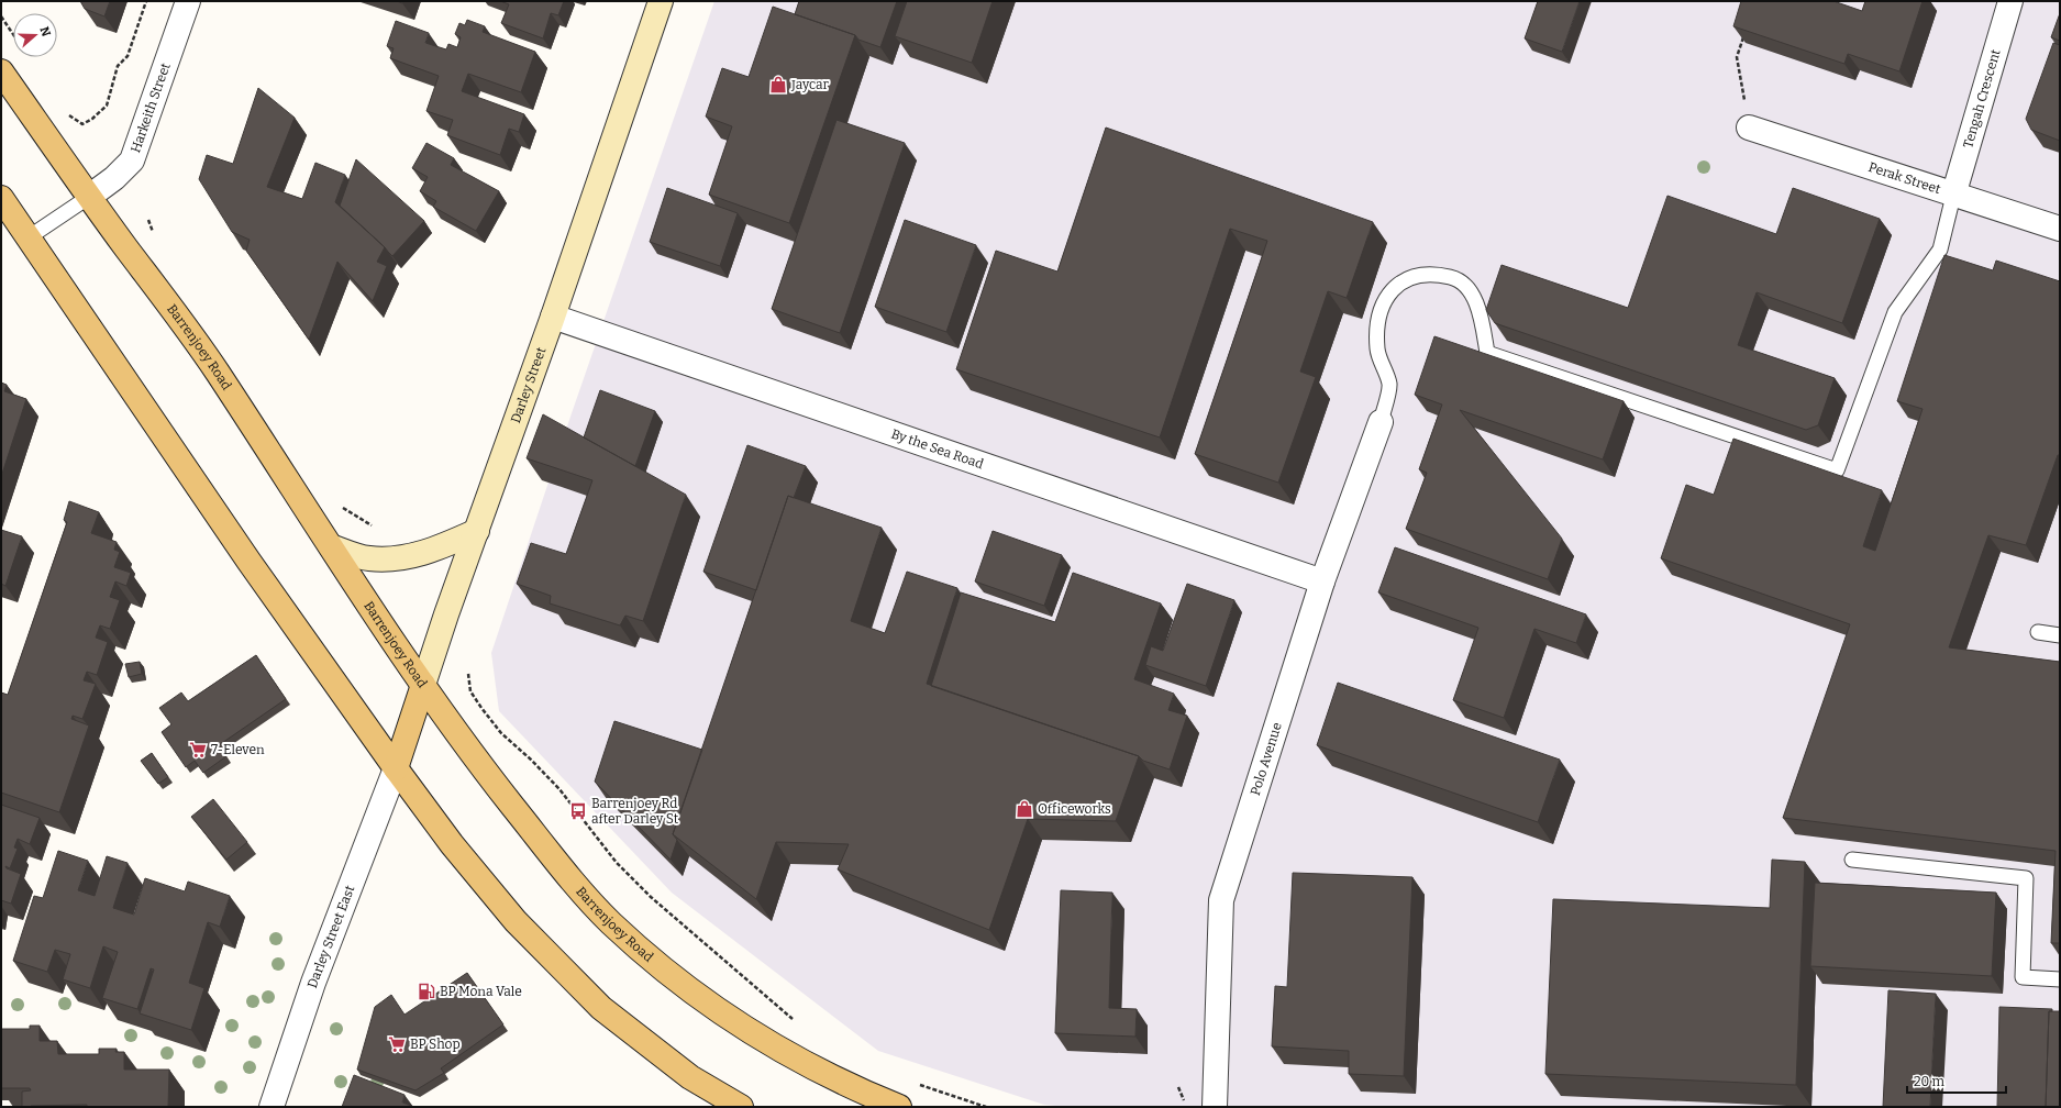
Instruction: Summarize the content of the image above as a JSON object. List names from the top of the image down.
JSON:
{
  "streets": {
    "main road": ["Barrenjoey Road", "Darley Street"],
    "street": [
      "Tengah Crescent",
      "Harkeith Street",
      "Perak Street",
      "By the Sea Road",
      "Polo Avenue",
      "Darley Street East"
    ]
  },
  "crossings": [
    ["Tengah Crescent", "Perak Street"],
    ["Harkeith Street", "Barrenjoey Road"],
    ["Barrenjoey Road", "Darley Street"],
    ["Darley Street", "By the Sea Road"],
    ["Darley Street", "Darley Street East"],
    ["By the Sea Road", "Polo Avenue"]
  ],
  "places": {
    "shop": ["Jaycar", "Officeworks"],
    "supermarket": ["7-Eleven", "BP Shop"],
    "bus stop": ["Barrenjoey Rd after Darley St"],
    "fuel station": ["BP Mona Vale"]
  },
  "scale_bar": "20 m",
  "north": "right"
}
